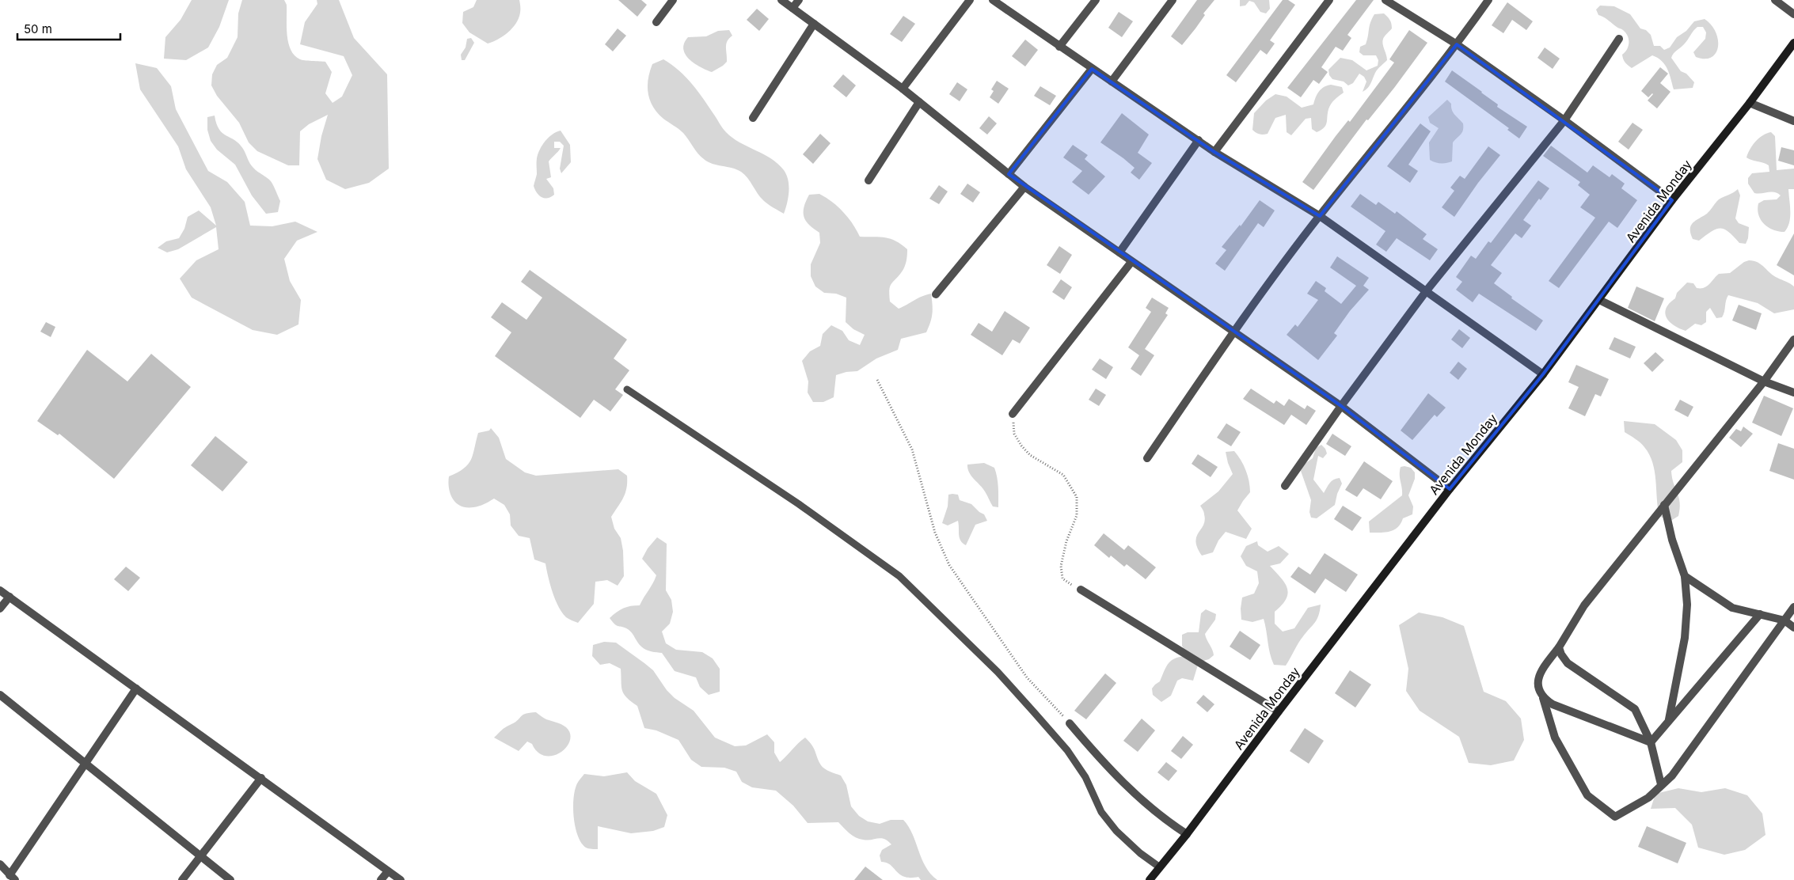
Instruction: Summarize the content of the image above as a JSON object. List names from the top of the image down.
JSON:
{
  "streets": {
    "main road": ["Avenida Monday"]
  },
  "scale_bar": "50 m"
}
